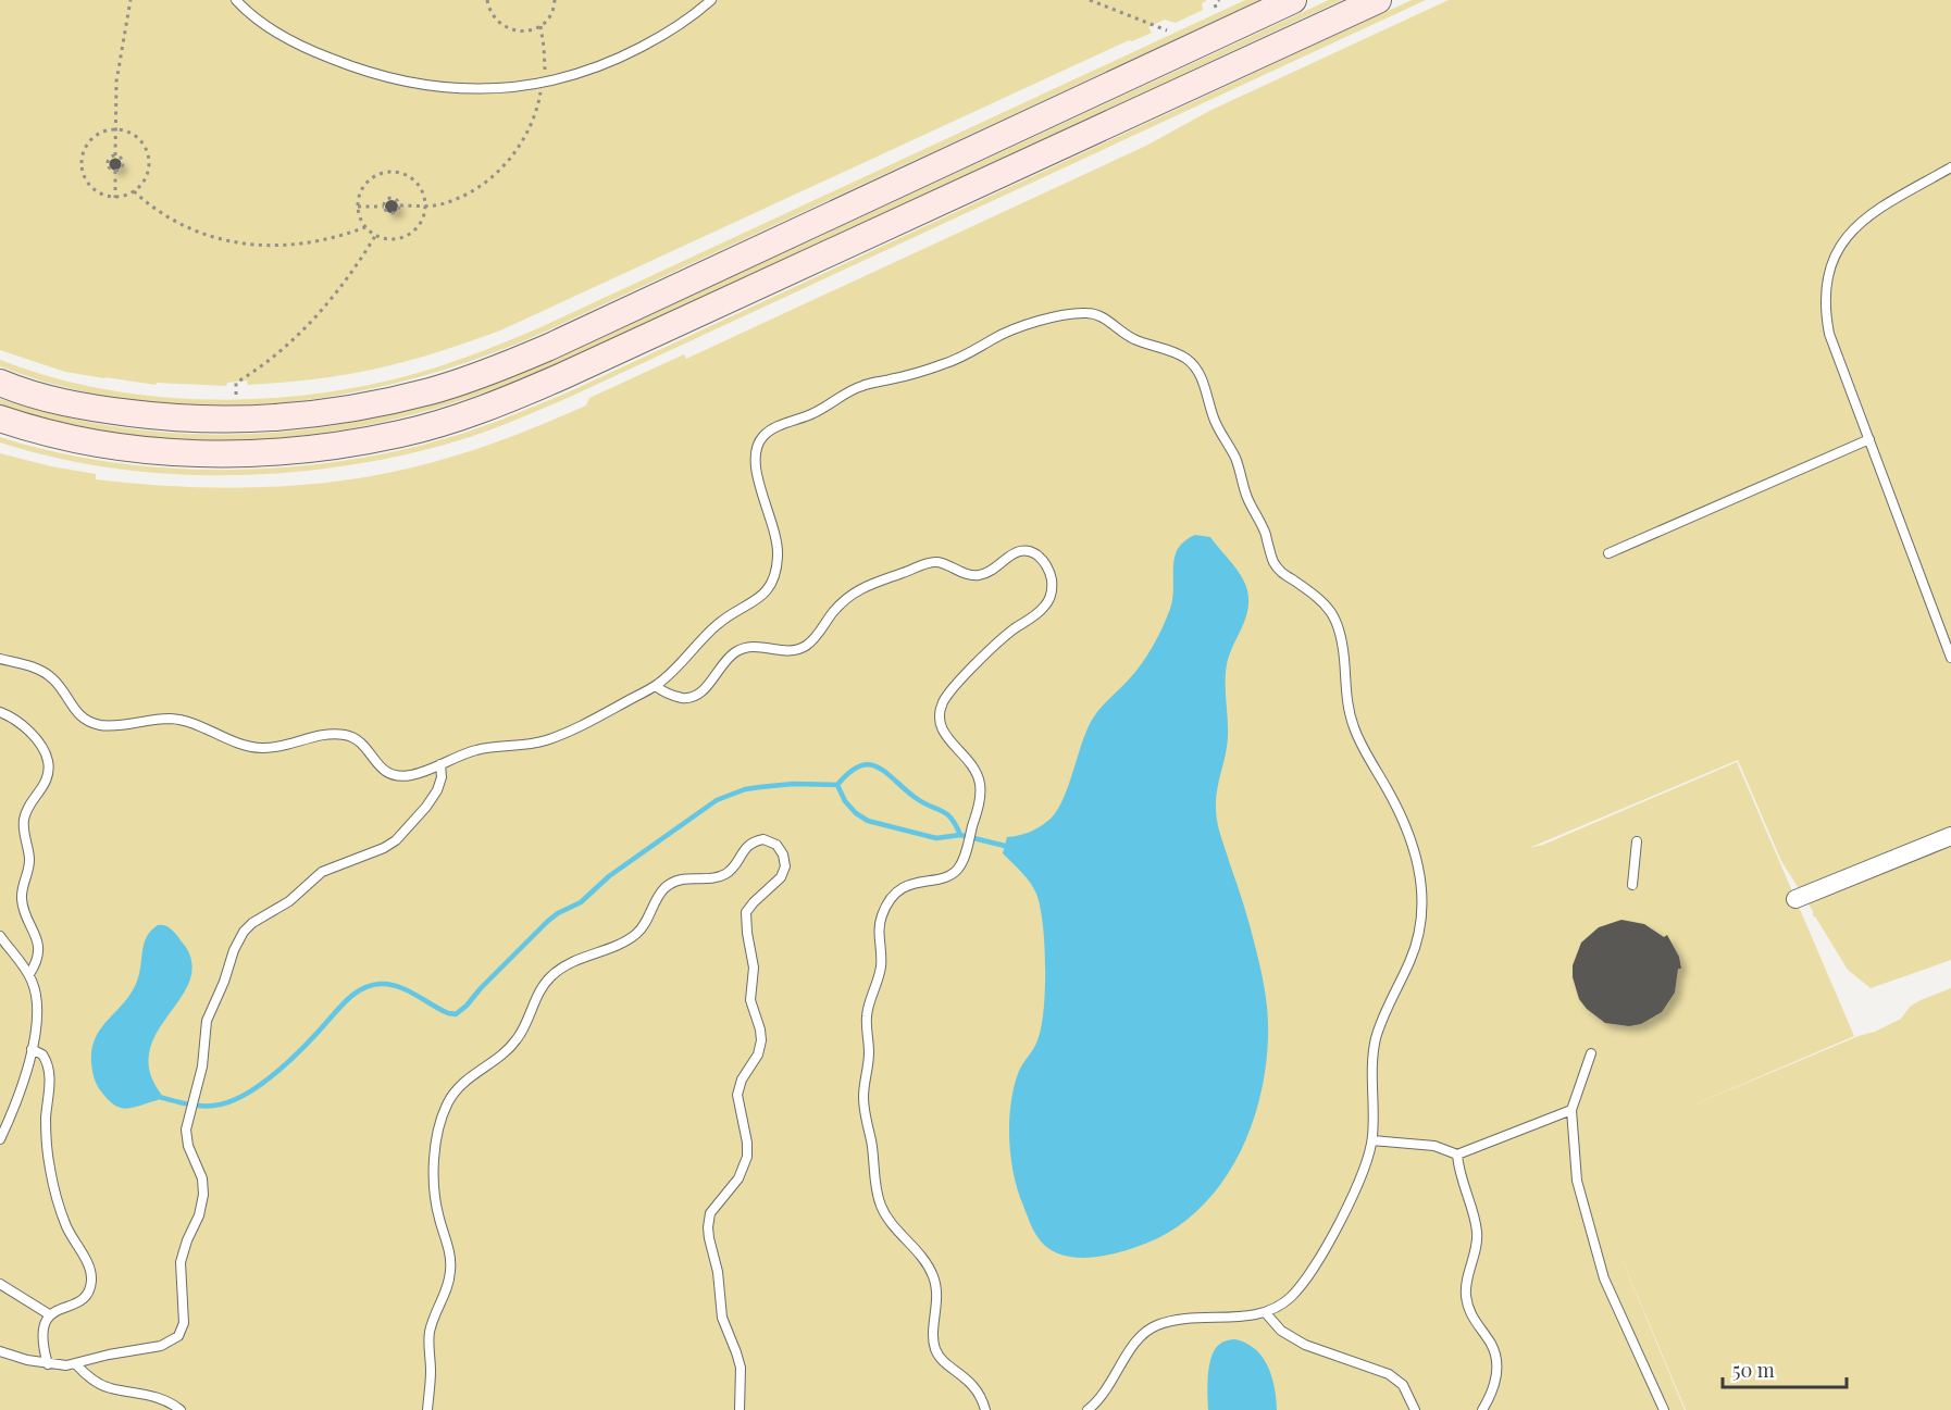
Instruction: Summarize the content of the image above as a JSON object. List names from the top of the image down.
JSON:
{
  "scale_bar": "50 m"
}
